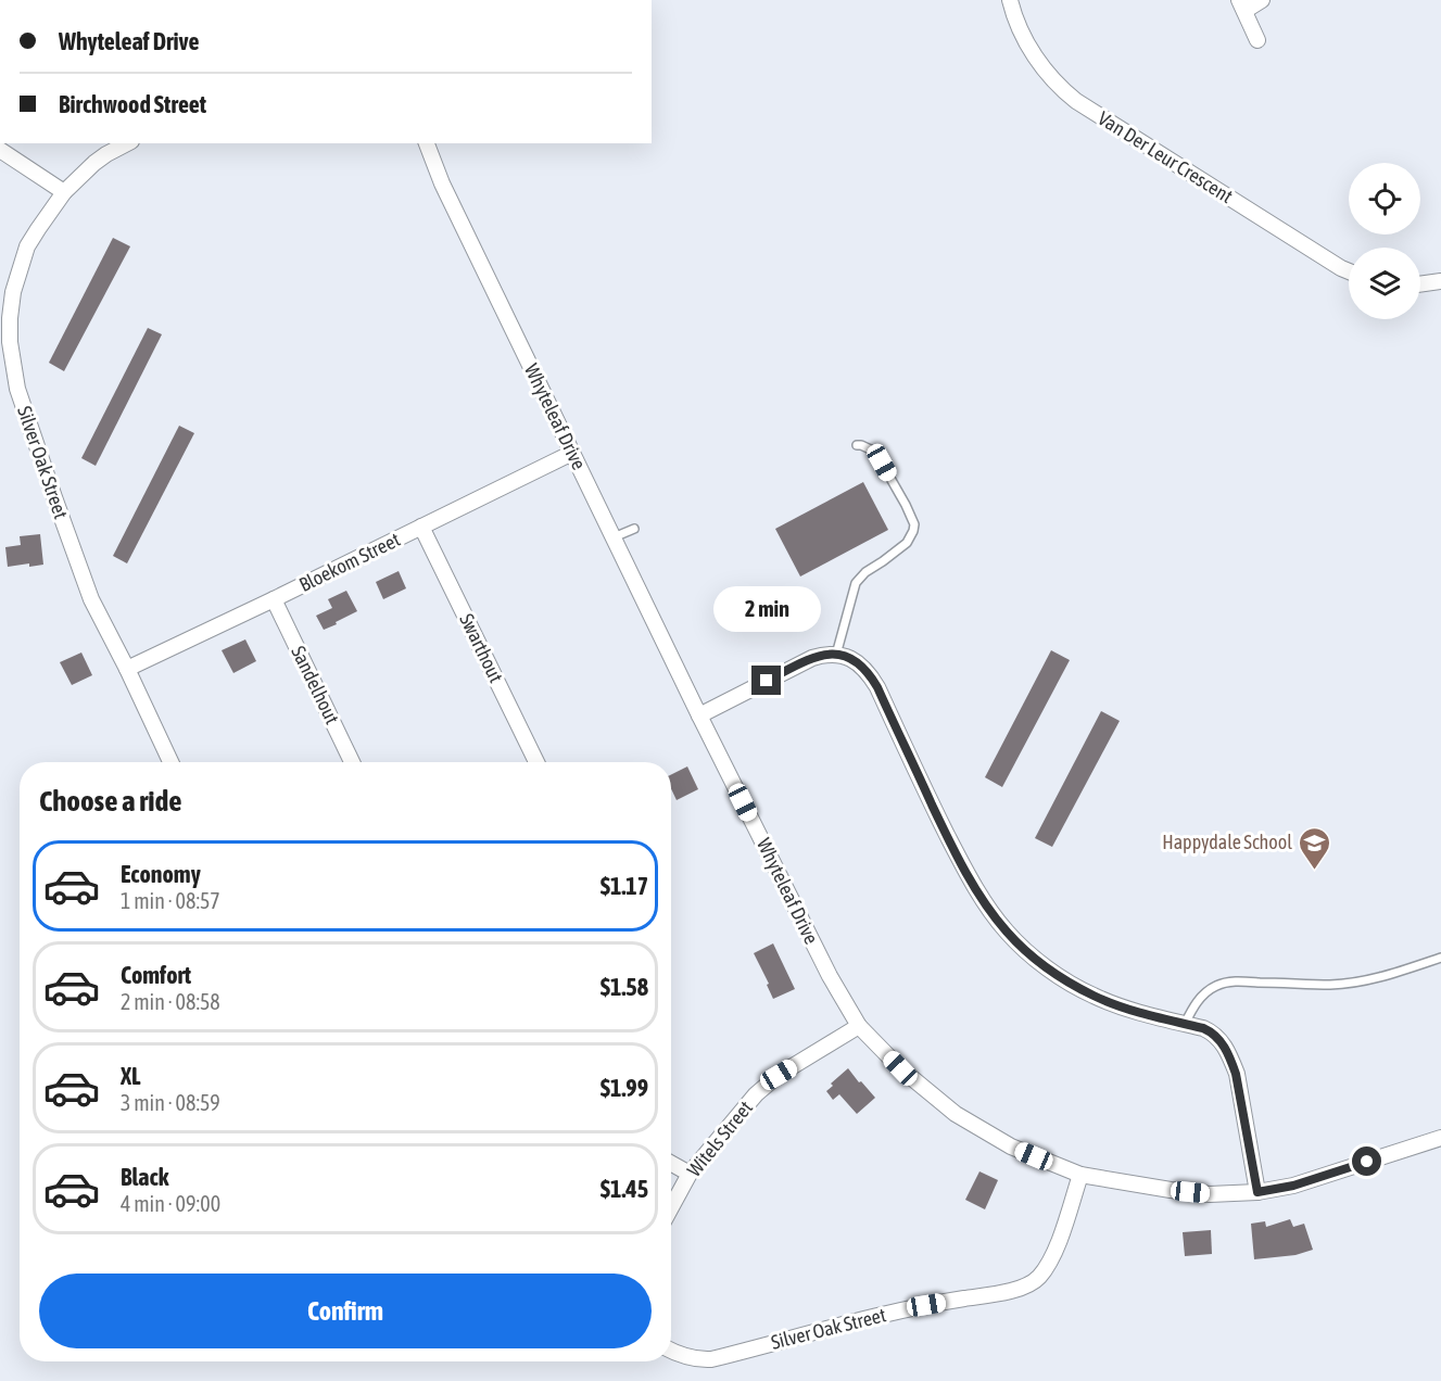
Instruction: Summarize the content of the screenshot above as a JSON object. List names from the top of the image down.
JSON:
{
  "streets": {
    "street": [
      "Van Der Leur Crescent",
      "Whyteleaf Drive",
      "Silver Oak Street",
      "Bloekom Street",
      "Swarthout",
      "Sandelhout",
      "Witels Street"
    ]
  },
  "crossings": [
    ["Whyteleaf Drive", "Silver Oak Street"],
    ["Whyteleaf Drive", "Bloekom Street"],
    ["Whyteleaf Drive", "Witels Street"],
    ["Silver Oak Street", "Bloekom Street"],
    ["Bloekom Street", "Swarthout"],
    ["Bloekom Street", "Sandelhout"]
  ],
  "places": {
    "school or university": ["Happydale School"]
  },
  "page": {
    "banner": ["Whyteleaf Drive", "Birchwood Street"],
    "bubble": "2 min",
    "heading": "Choose a ride",
    "list": [
      {
        "name": "Economy",
        "note": "1 min · 08:57",
        "value": "$1.17"
      },
      {
        "name": "Comfort",
        "note": "2 min · 08:58",
        "value": "$1.58"
      },
      {
        "name": "XL",
        "note": "3 min · 08:59",
        "value": "$1.99"
      },
      {
        "name": "Black",
        "note": "4 min · 09:00",
        "value": "$1.45"
      }
    ],
    "buttons": "Confirm"
  }
}
